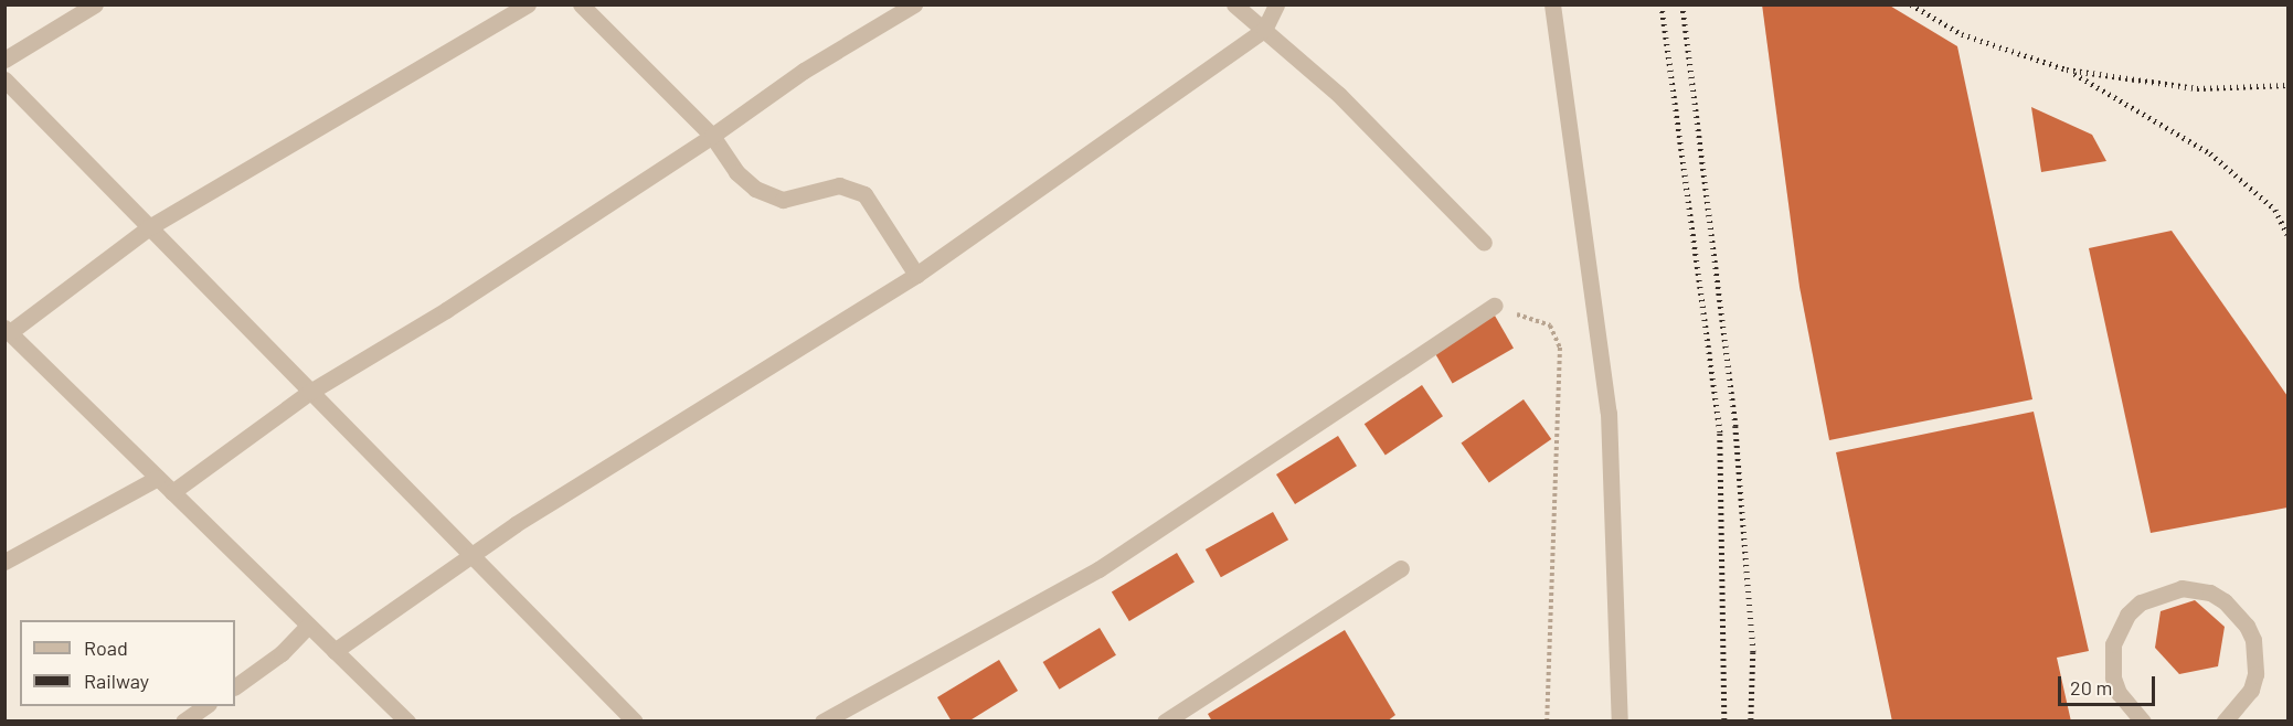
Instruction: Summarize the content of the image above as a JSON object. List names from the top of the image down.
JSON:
{
  "legend": ["Road", "Railway"],
  "scale_bar": "20 m"
}
